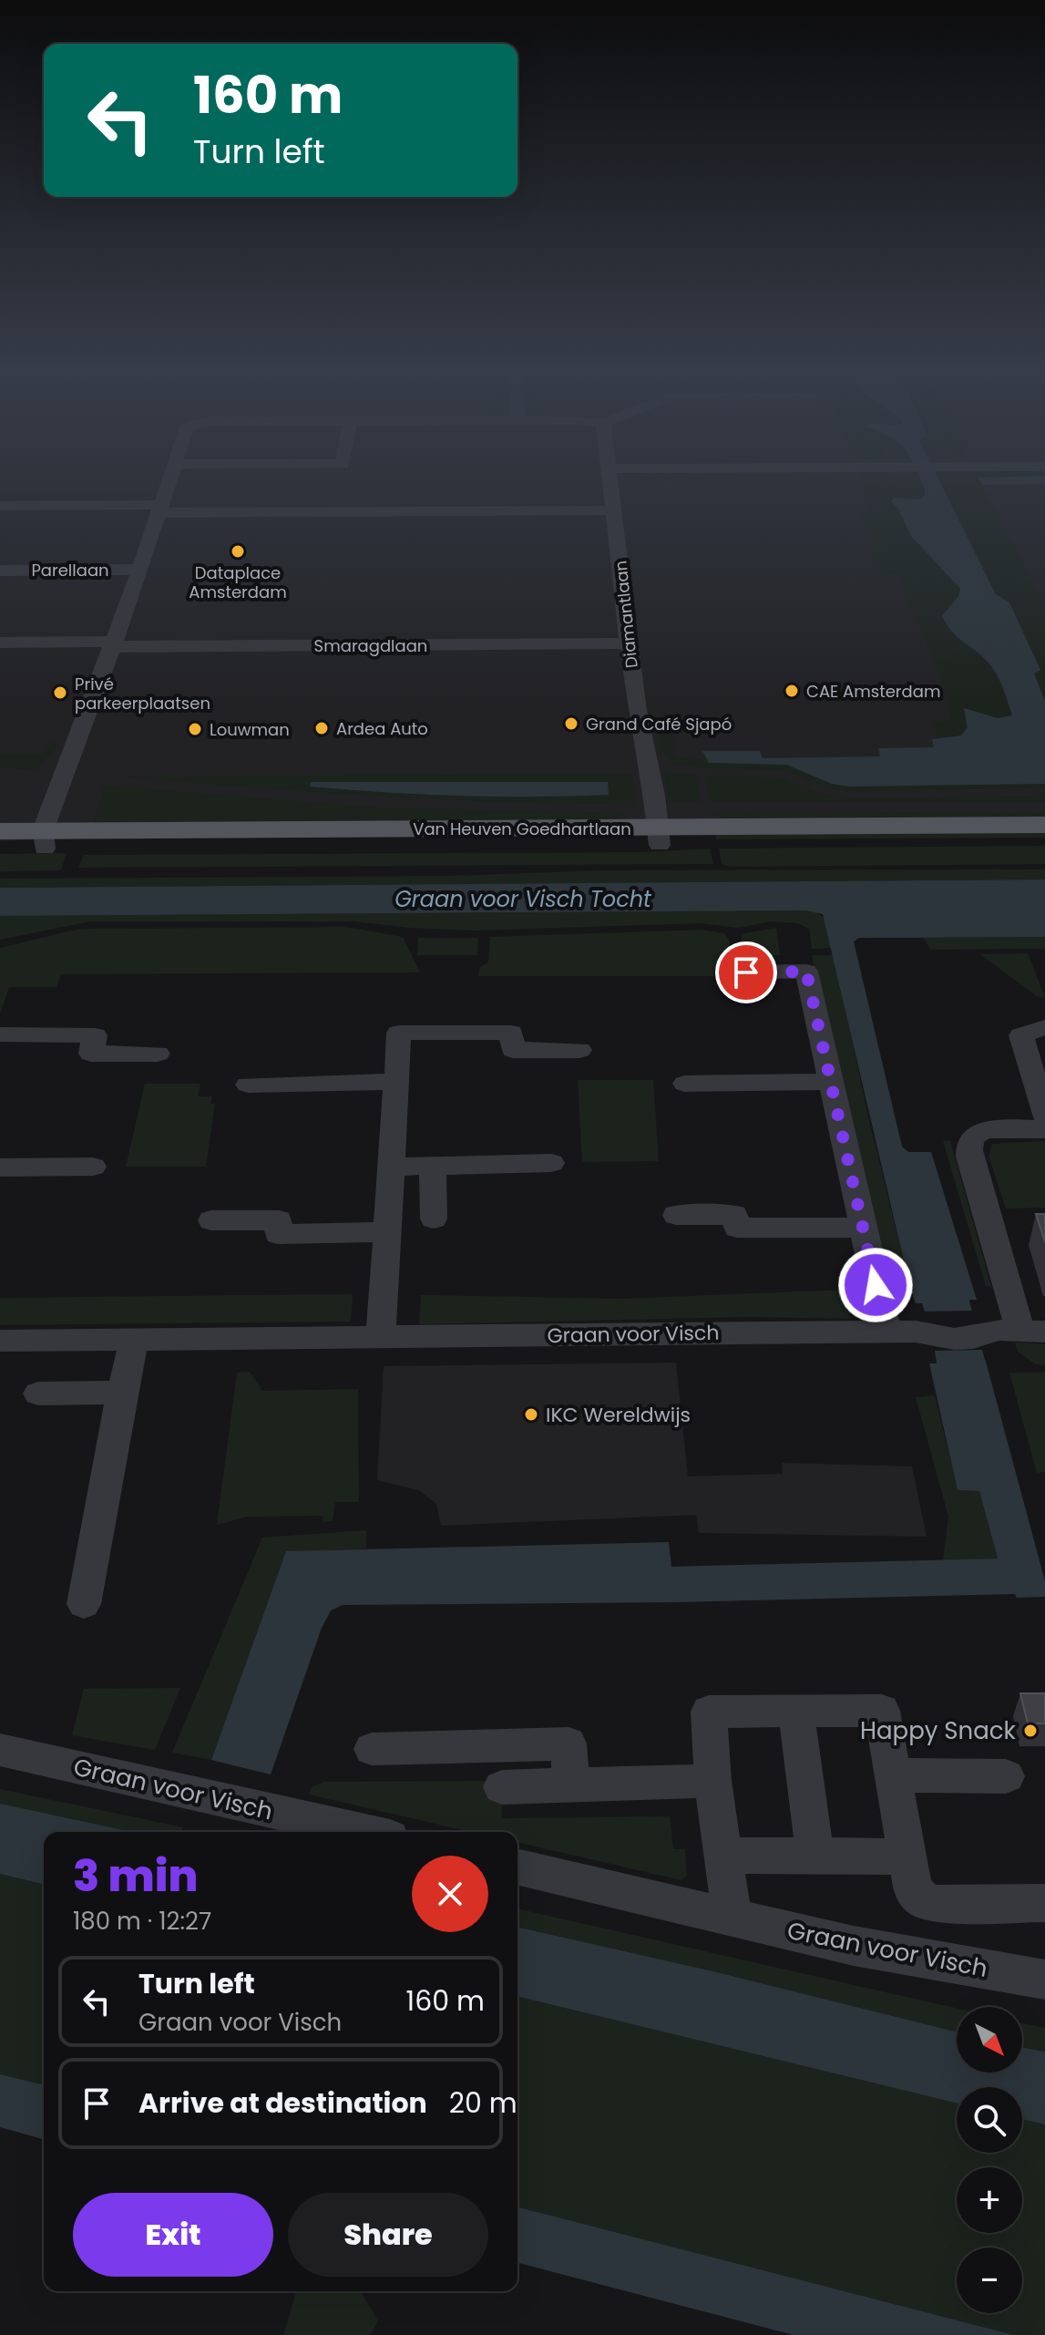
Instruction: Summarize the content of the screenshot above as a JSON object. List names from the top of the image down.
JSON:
{
  "streets": {
    "main road": ["Van Heuven Goedhartlaan"],
    "street": [
      "Parellaan",
      "Diamantlaan",
      "Smaragdlaan",
      "Graan voor Visch"
    ]
  },
  "crossings": [
    ["Parellaan", "Smaragdlaan"],
    ["Parellaan", "Van Heuven Goedhartlaan"],
    ["Diamantlaan", "Smaragdlaan"],
    ["Diamantlaan", "Van Heuven Goedhartlaan"]
  ],
  "water": ["Graan voor Visch Tocht"],
  "places": [
    "Dataplace Amsterdam",
    "CAE Amsterdam",
    "Privé parkeerplaatsen",
    "Grand Café Sjapó",
    "Ardea Auto",
    "Louwman",
    "IKC Wereldwijs",
    "Happy Snack"
  ],
  "north": "bottom right",
  "page": {
    "turn": ["160 m", "Turn left"],
    "heading": ["3 min", "180 m · 12:27"],
    "list": [
      {
        "name": "Turn left",
        "note": "Graan voor Visch",
        "value": "160 m"
      },
      {
        "name": "Arrive at destination",
        "value": "20 m"
      }
    ],
    "map_buttons": ["+", "−"],
    "buttons": ["Exit", "Share"]
  }
}
